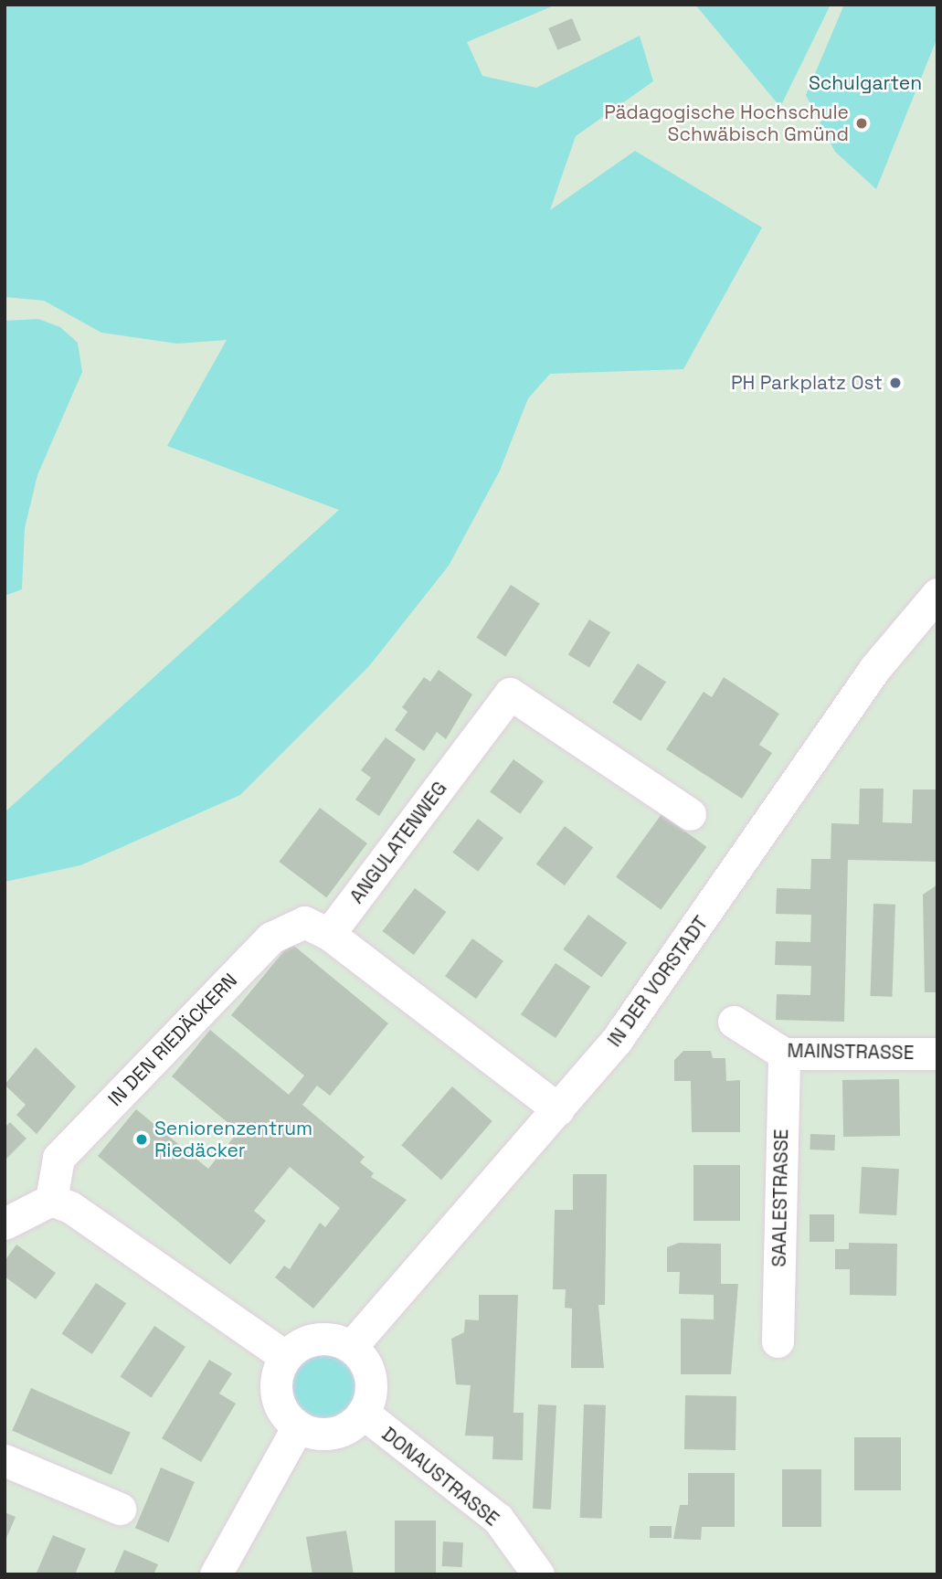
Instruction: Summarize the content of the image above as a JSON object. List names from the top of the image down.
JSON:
{
  "streets": {
    "street": [
      "ANGULATENWEG",
      "IN DER VORSTADT",
      "IN DEN RIEDÄCKERN",
      "MAINSTRASSE",
      "SAALESTRASSE",
      "DONAUSTRASSE"
    ]
  },
  "crossings": [
    ["ANGULATENWEG", "IN DEN RIEDÄCKERN"],
    ["IN DER VORSTADT", "DONAUSTRASSE"],
    ["MAINSTRASSE", "SAALESTRASSE"]
  ],
  "parks": ["Schulgarten"],
  "places": ["Pädagogische Hochschule Schwäbisch Gmünd", "PH Parkplatz Ost", "Seniorenzentrum Riedäcker"]
}
